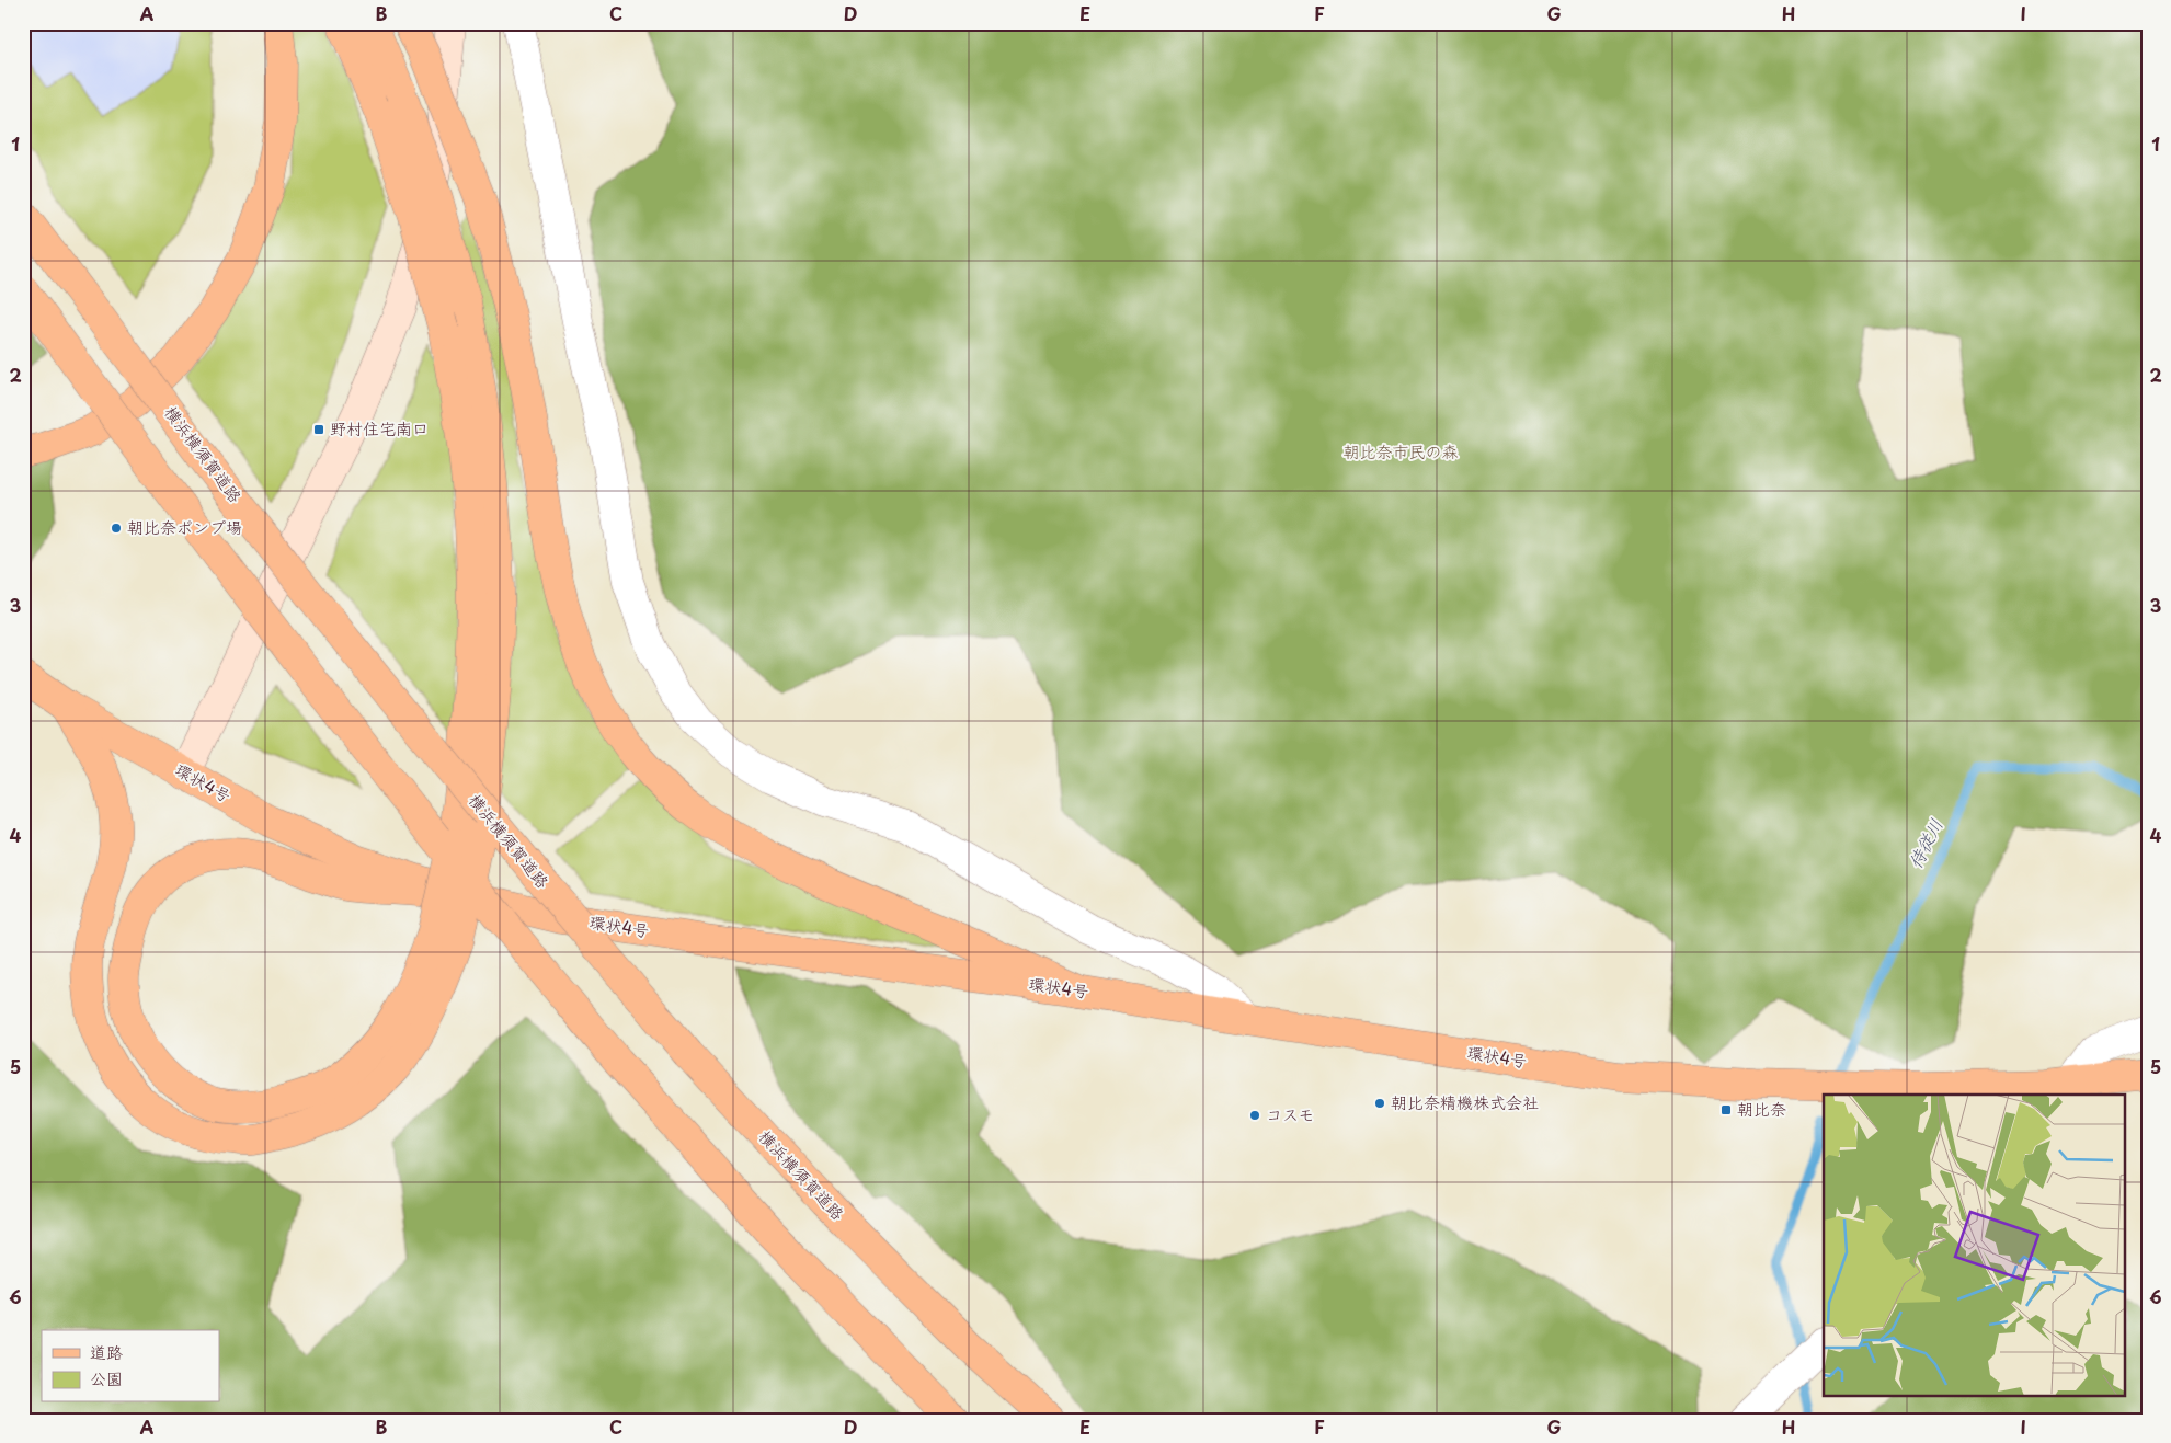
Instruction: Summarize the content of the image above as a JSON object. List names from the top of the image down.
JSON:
{
  "streets": {
    "main road": ["横浜横須賀道路", "環状4号"]
  },
  "water": ["侍従川"],
  "parks": ["朝比奈市民の森"],
  "places": {
    "transit": ["野村住宅南口", "朝比奈"],
    "other": ["朝比奈ポンプ場", "朝比奈精機株式会社", "コスモ"]
  },
  "legend": ["道路", "公園"],
  "grid": {
    "columns": [
      "A",
      "B",
      "C",
      "D",
      "E",
      "F",
      "G",
      "H",
      "I"
    ],
    "rows": [
      "1",
      "2",
      "3",
      "4",
      "5",
      "6"
    ]
  }
}
